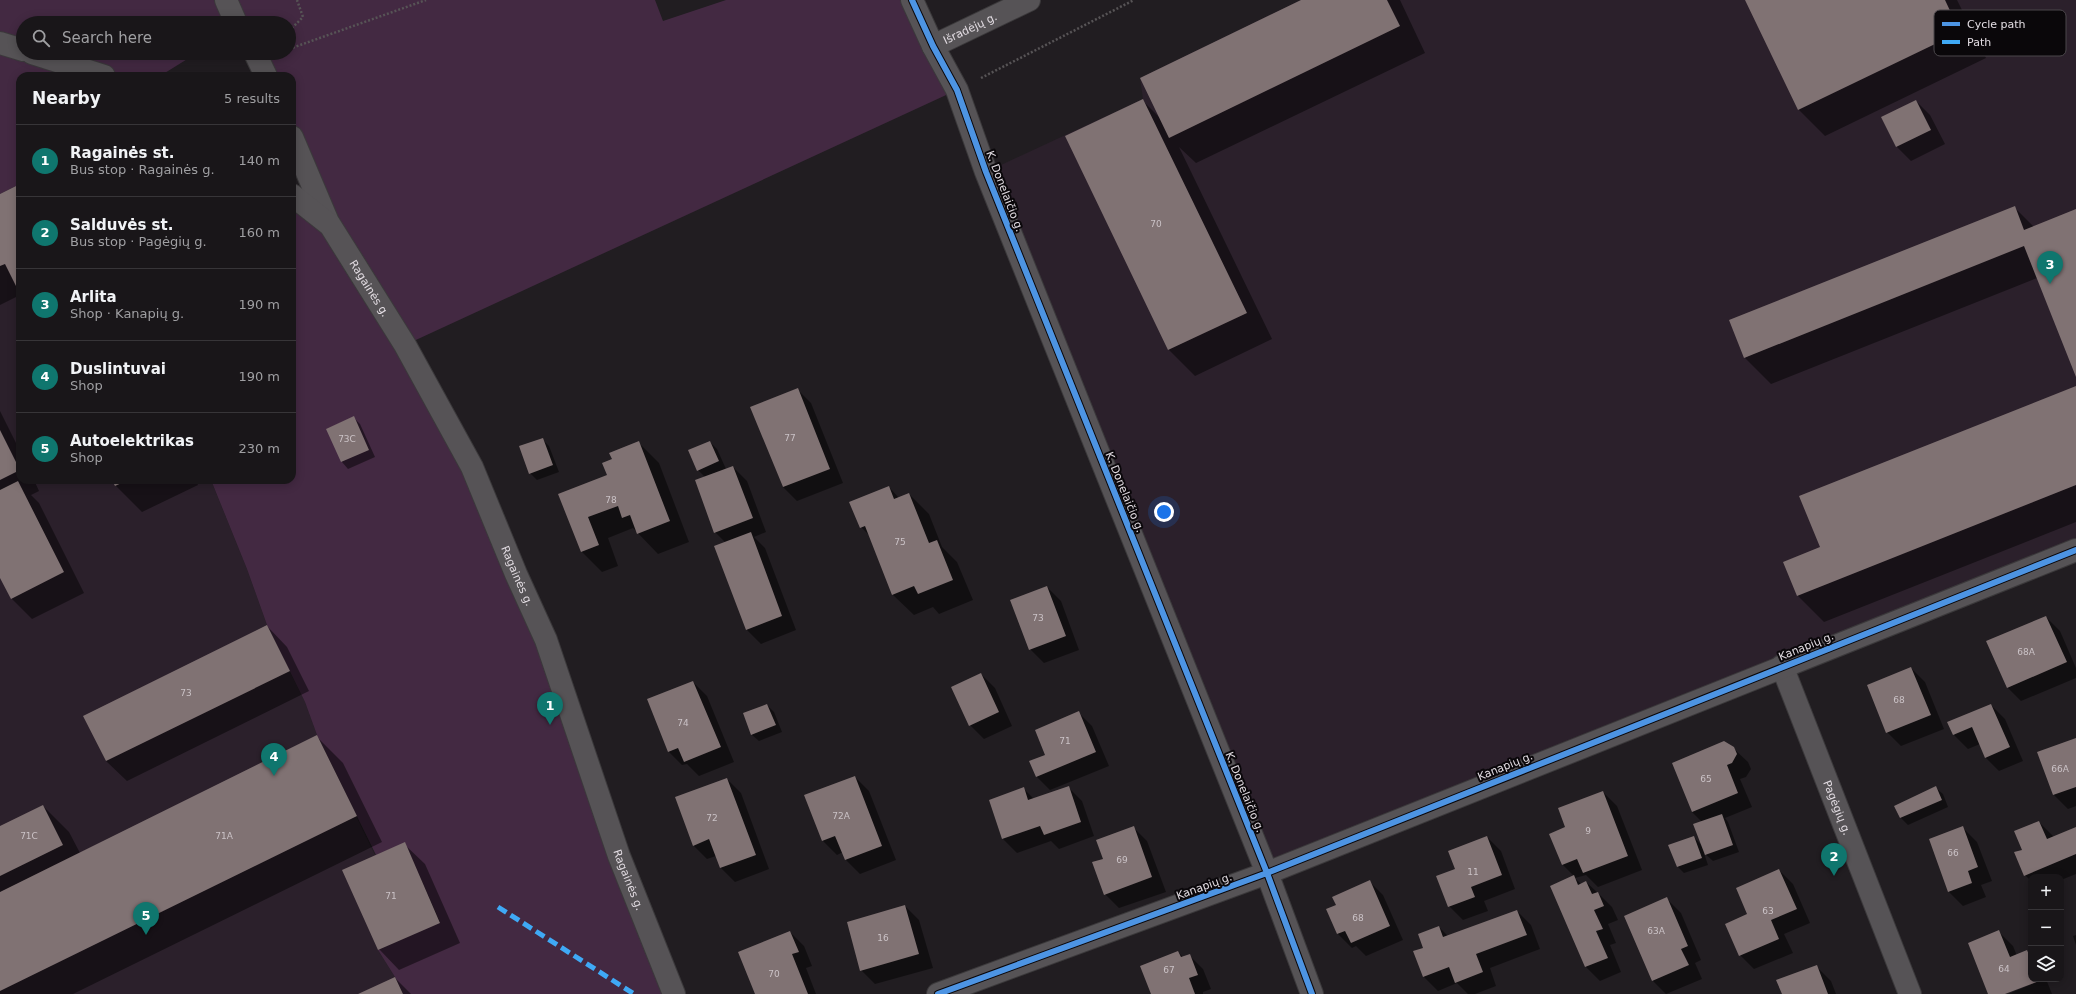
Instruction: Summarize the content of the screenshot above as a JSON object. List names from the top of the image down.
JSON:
{
  "streets": {
    "street": [
      "Išradėjų g.",
      "K. Donelaičio g.",
      "Ragainės g.",
      "Kanapių g.",
      "Pagėgių g."
    ]
  },
  "crossings": [
    ["Išradėjų g.", "K. Donelaičio g."],
    ["K. Donelaičio g.", "Kanapių g."],
    ["Kanapių g.", "Pagėgių g."]
  ],
  "house_numbers": [
    "70",
    "77",
    "73C",
    "78",
    "75",
    "73",
    "68A",
    "73",
    "68",
    "74",
    "71",
    "66A",
    "65",
    "72A",
    "72",
    "9",
    "71C",
    "71A",
    "66",
    "69",
    "11",
    "71",
    "63",
    "68",
    "63A",
    "16",
    "64",
    "67",
    "70"
  ],
  "legend": ["Cycle path", "Path"],
  "page": {
    "search": "Search here",
    "heading": ["Nearby", "5 results"],
    "list": [
      {
        "mark": "1",
        "name": "Ragainės st.",
        "note": "Bus stop · Ragainės g.",
        "value": "140 m"
      },
      {
        "mark": "2",
        "name": "Salduvės st.",
        "note": "Bus stop · Pagėgių g.",
        "value": "160 m"
      },
      {
        "mark": "3",
        "name": "Arlita",
        "note": "Shop · Kanapių g.",
        "value": "190 m"
      },
      {
        "mark": "4",
        "name": "Duslintuvai",
        "note": "Shop",
        "value": "190 m"
      },
      {
        "mark": "5",
        "name": "Autoelektrikas",
        "note": "Shop",
        "value": "230 m"
      }
    ],
    "pins": [
      "3",
      "1",
      "4",
      "2",
      "5"
    ],
    "map_buttons": ["+", "−"]
  }
}
